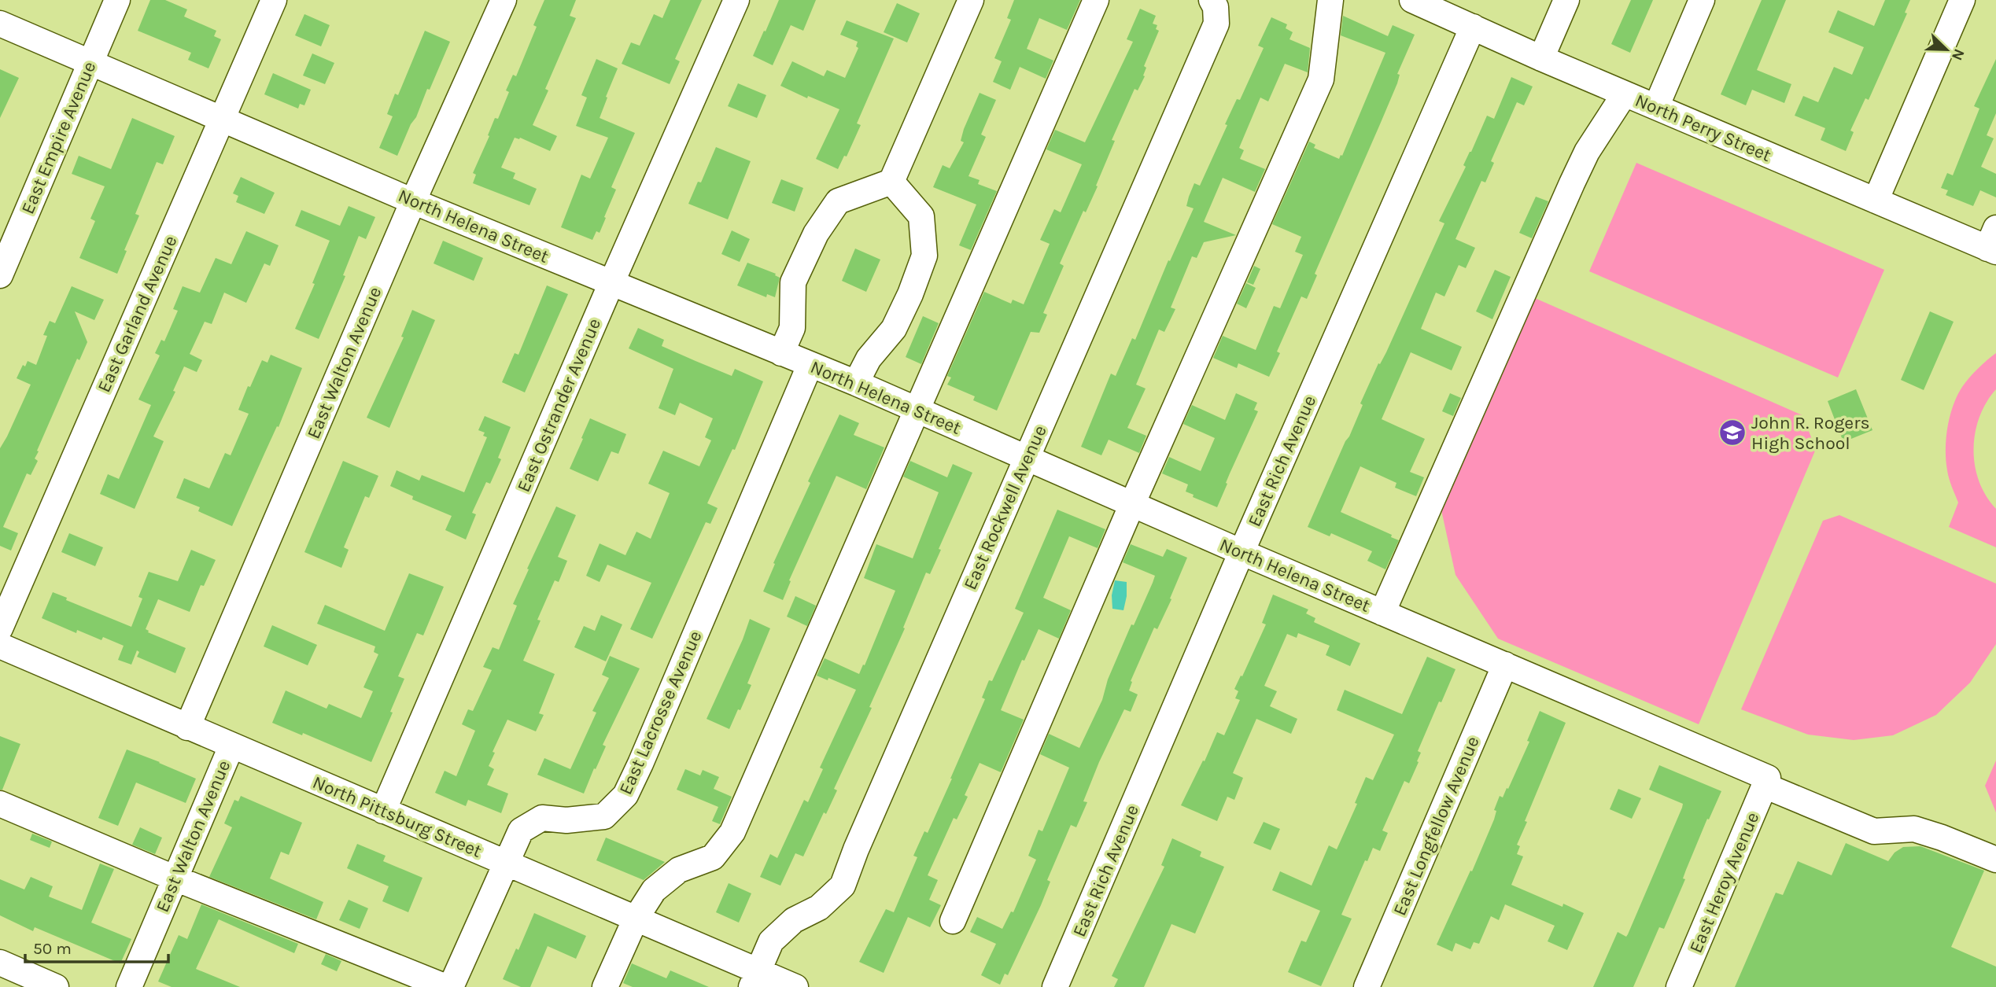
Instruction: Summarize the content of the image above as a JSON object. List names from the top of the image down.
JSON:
{
  "streets": {
    "street": [
      "North Perry Street",
      "East Empire Avenue",
      "North Helena Street",
      "East Garland Avenue",
      "East Walton Avenue",
      "East Ostrander Avenue",
      "East Rich Avenue",
      "East Rockwell Avenue",
      "East Lacrosse Avenue",
      "North Pittsburg Street",
      "East Longfellow Avenue",
      "East Heroy Avenue"
    ]
  },
  "crossings": [
    ["North Perry Street", "East Rich Avenue"],
    ["East Empire Avenue", "North Helena Street"],
    ["North Helena Street", "East Garland Avenue"],
    ["North Helena Street", "East Walton Avenue"],
    ["North Helena Street", "East Ostrander Avenue"],
    ["North Helena Street", "East Rich Avenue"],
    ["North Helena Street", "East Rockwell Avenue"],
    ["North Helena Street", "East Lacrosse Avenue"],
    ["North Helena Street", "East Longfellow Avenue"],
    ["North Helena Street", "East Heroy Avenue"],
    ["East Walton Avenue", "North Pittsburg Street"],
    ["East Ostrander Avenue", "North Pittsburg Street"],
    ["East Rockwell Avenue", "North Pittsburg Street"],
    ["East Lacrosse Avenue", "North Pittsburg Street"]
  ],
  "places": {
    "school or university": ["John R. Rogers High School"]
  },
  "scale_bar": "50 m",
  "north": "bottom right"
}
